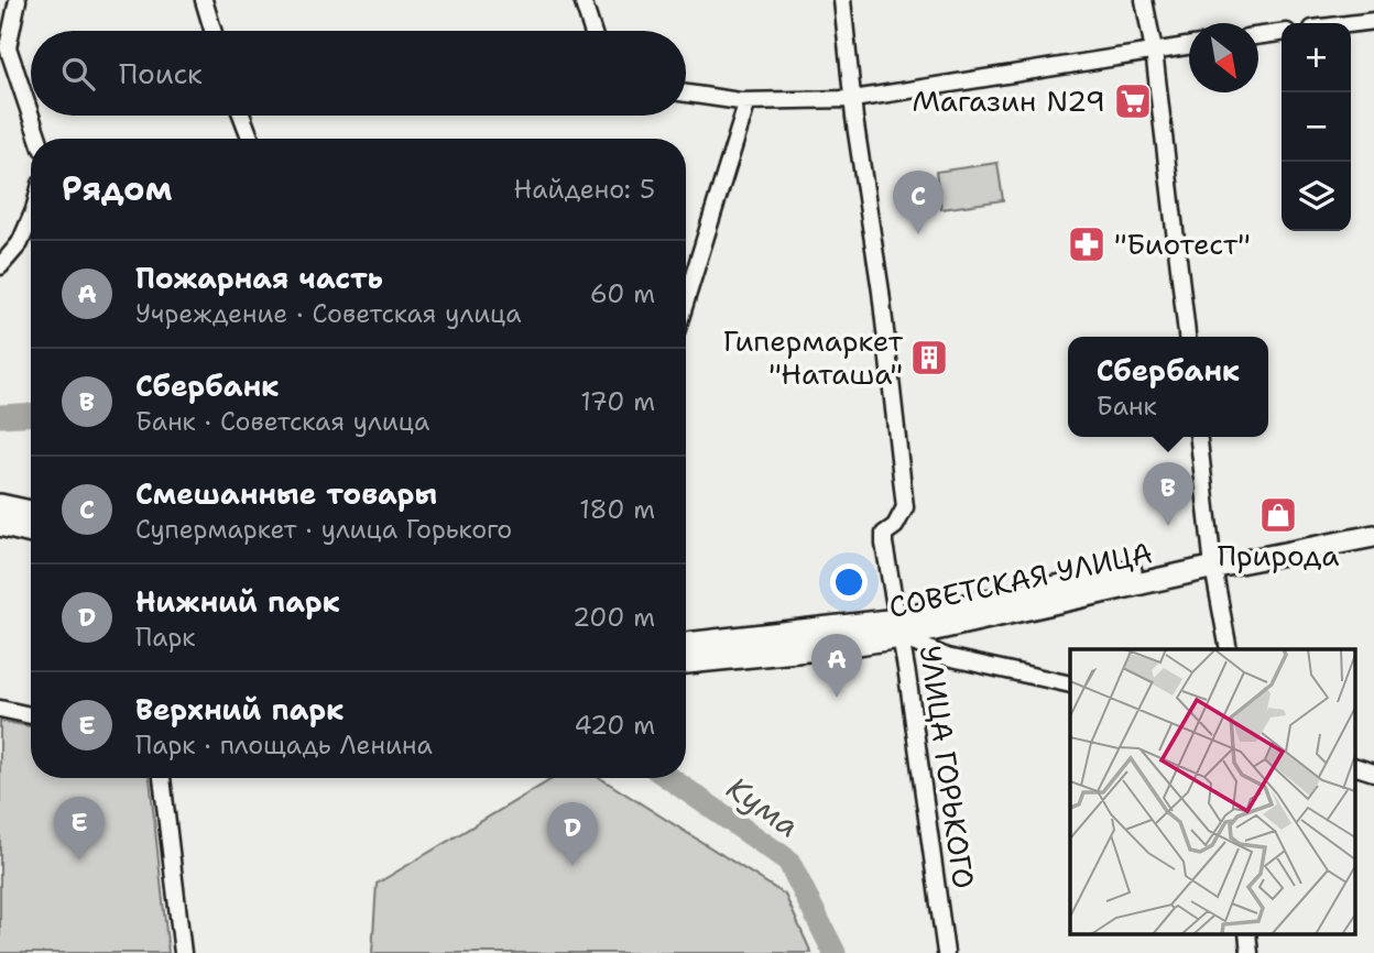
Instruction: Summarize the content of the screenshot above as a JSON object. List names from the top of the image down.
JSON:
{
  "streets": {
    "street": ["СОВЕТСКАЯ УЛИЦА", "УЛИЦА ГОРЬКОГО"]
  },
  "crossings": [
    ["СОВЕТСКАЯ УЛИЦА", "УЛИЦА ГОРЬКОГО"]
  ],
  "water": ["Кума"],
  "places": {
    "supermarket": ["Магазин N29"],
    "pharmacy": ["\"Биотест\""],
    "building": ["Гипермаркет \"Наташа\""],
    "shop": ["Природа"]
  },
  "north": "bottom right",
  "page": {
    "map_buttons": ["+", "−"],
    "search": "Поиск",
    "heading": ["Рядом", "Найдено: 5"],
    "pins": [
      "C",
      "B",
      "A",
      "E",
      "D"
    ],
    "list": [
      {
        "mark": "A",
        "name": "Пожарная часть",
        "note": "Учреждение · Советская улица",
        "value": "60 m"
      },
      {
        "mark": "B",
        "name": "Сбербанк",
        "note": "Банк · Советская улица",
        "value": "170 m"
      },
      {
        "mark": "C",
        "name": "Смешанные товары",
        "note": "Супермаркет · улица Горького",
        "value": "180 m"
      },
      {
        "mark": "D",
        "name": "Нижний парк",
        "note": "Парк",
        "value": "200 m"
      },
      {
        "mark": "E",
        "name": "Верхний парк",
        "note": "Парк · площадь Ленина",
        "value": "420 m"
      }
    ],
    "popup": ["Сбербанк", "Банк"]
  }
}
